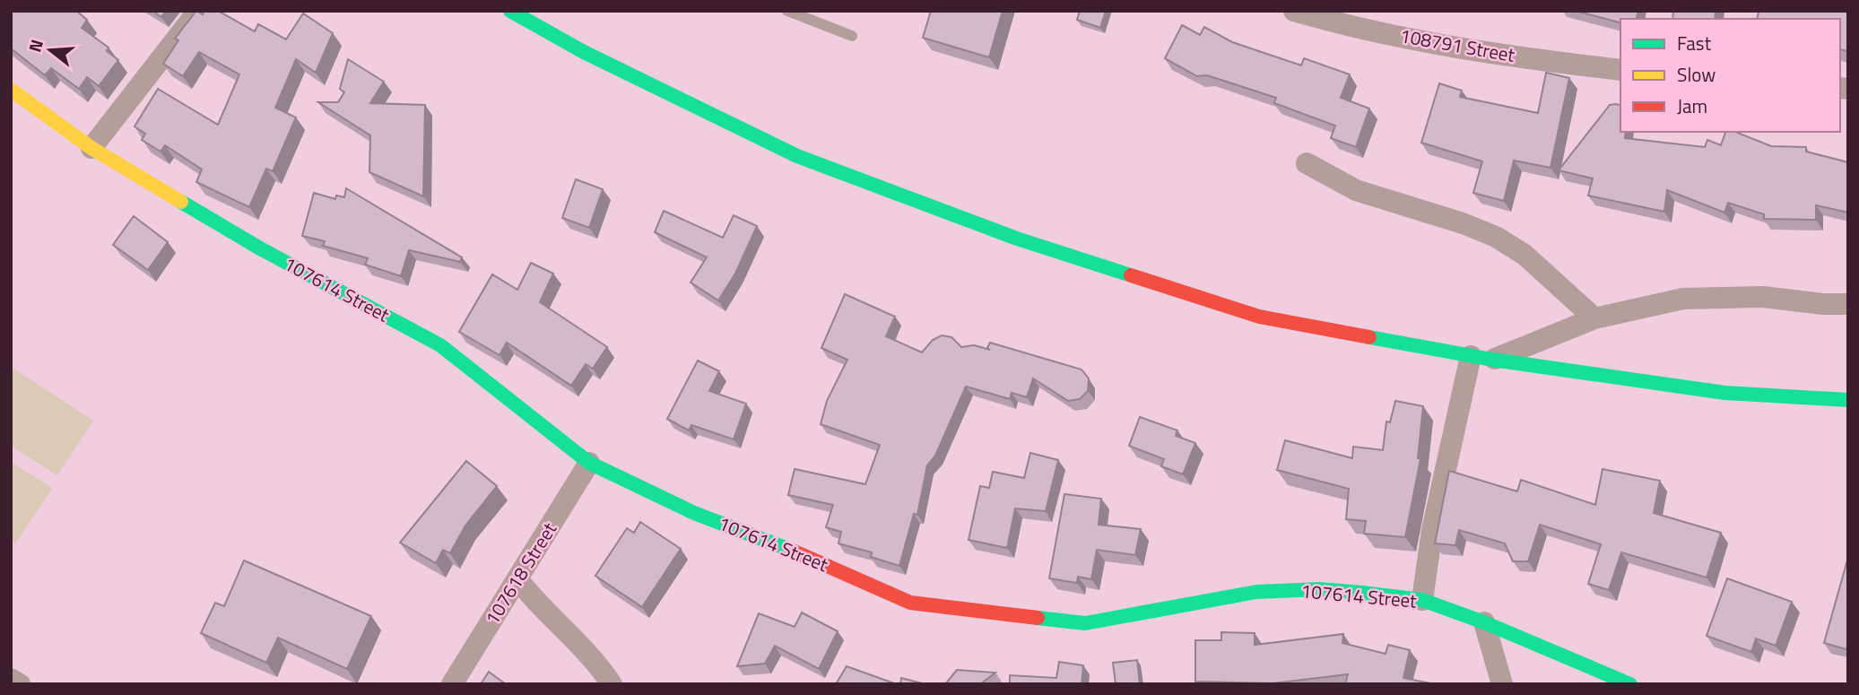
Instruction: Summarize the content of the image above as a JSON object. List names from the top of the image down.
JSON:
{
  "streets": {
    "street": ["108791 Street", "107614 Street", "107618 Street"]
  },
  "crossings": [
    ["107614 Street", "107618 Street"]
  ],
  "legend": ["Fast", "Slow", "Jam"],
  "north": "left"
}
